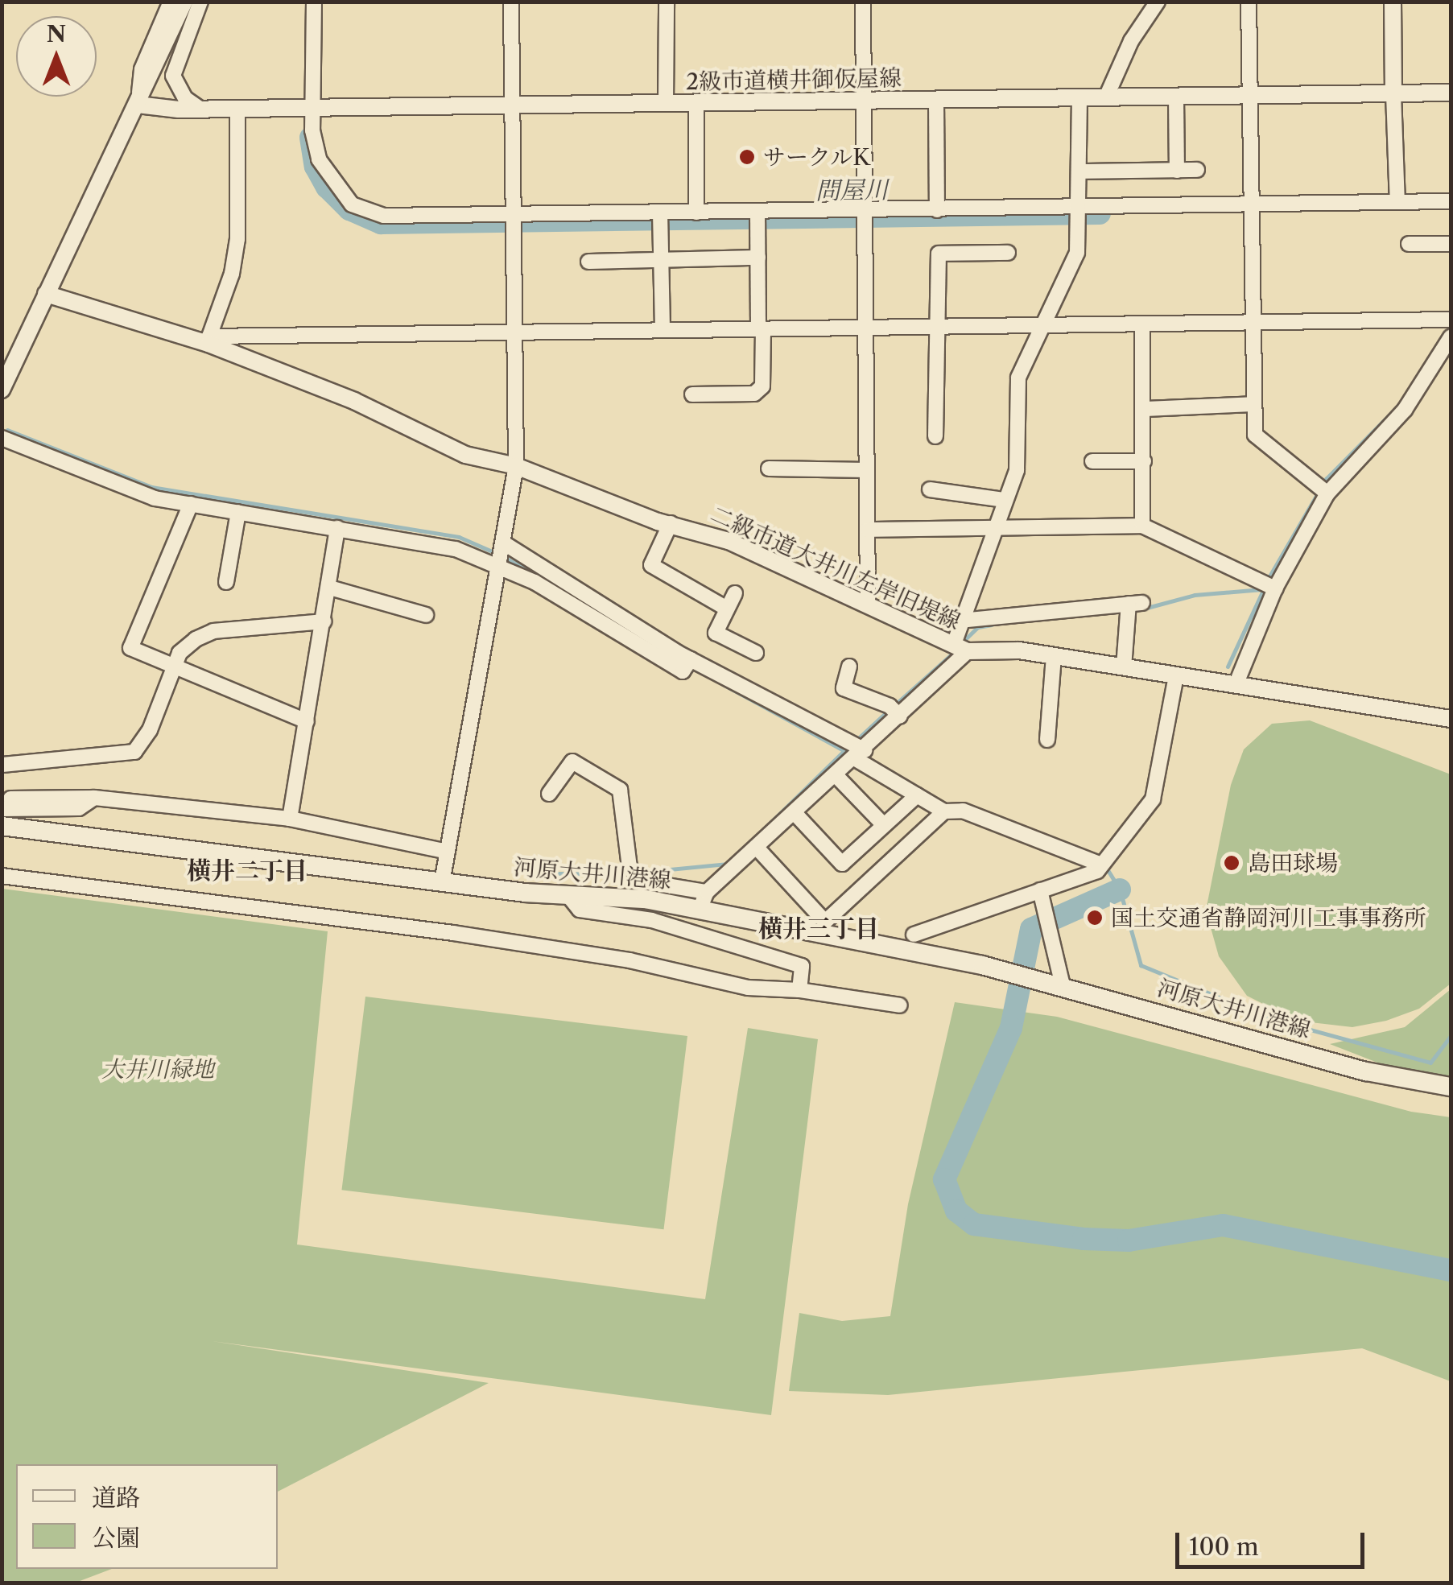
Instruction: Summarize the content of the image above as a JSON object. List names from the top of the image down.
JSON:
{
  "streets": {
    "main road": ["河原大井川港線"],
    "street": ["2級市道横井御仮屋線", "二級市道大井川左岸旧堤線"]
  },
  "districts": ["横井二丁目", "横井三丁目"],
  "water": ["問屋川"],
  "parks": ["大井川緑地"],
  "places": ["サークルK", "島田球場", "国土交通省静岡河川工事事務所"],
  "legend": ["道路", "公園"],
  "scale_bar": "100 m",
  "north": "top"
}
